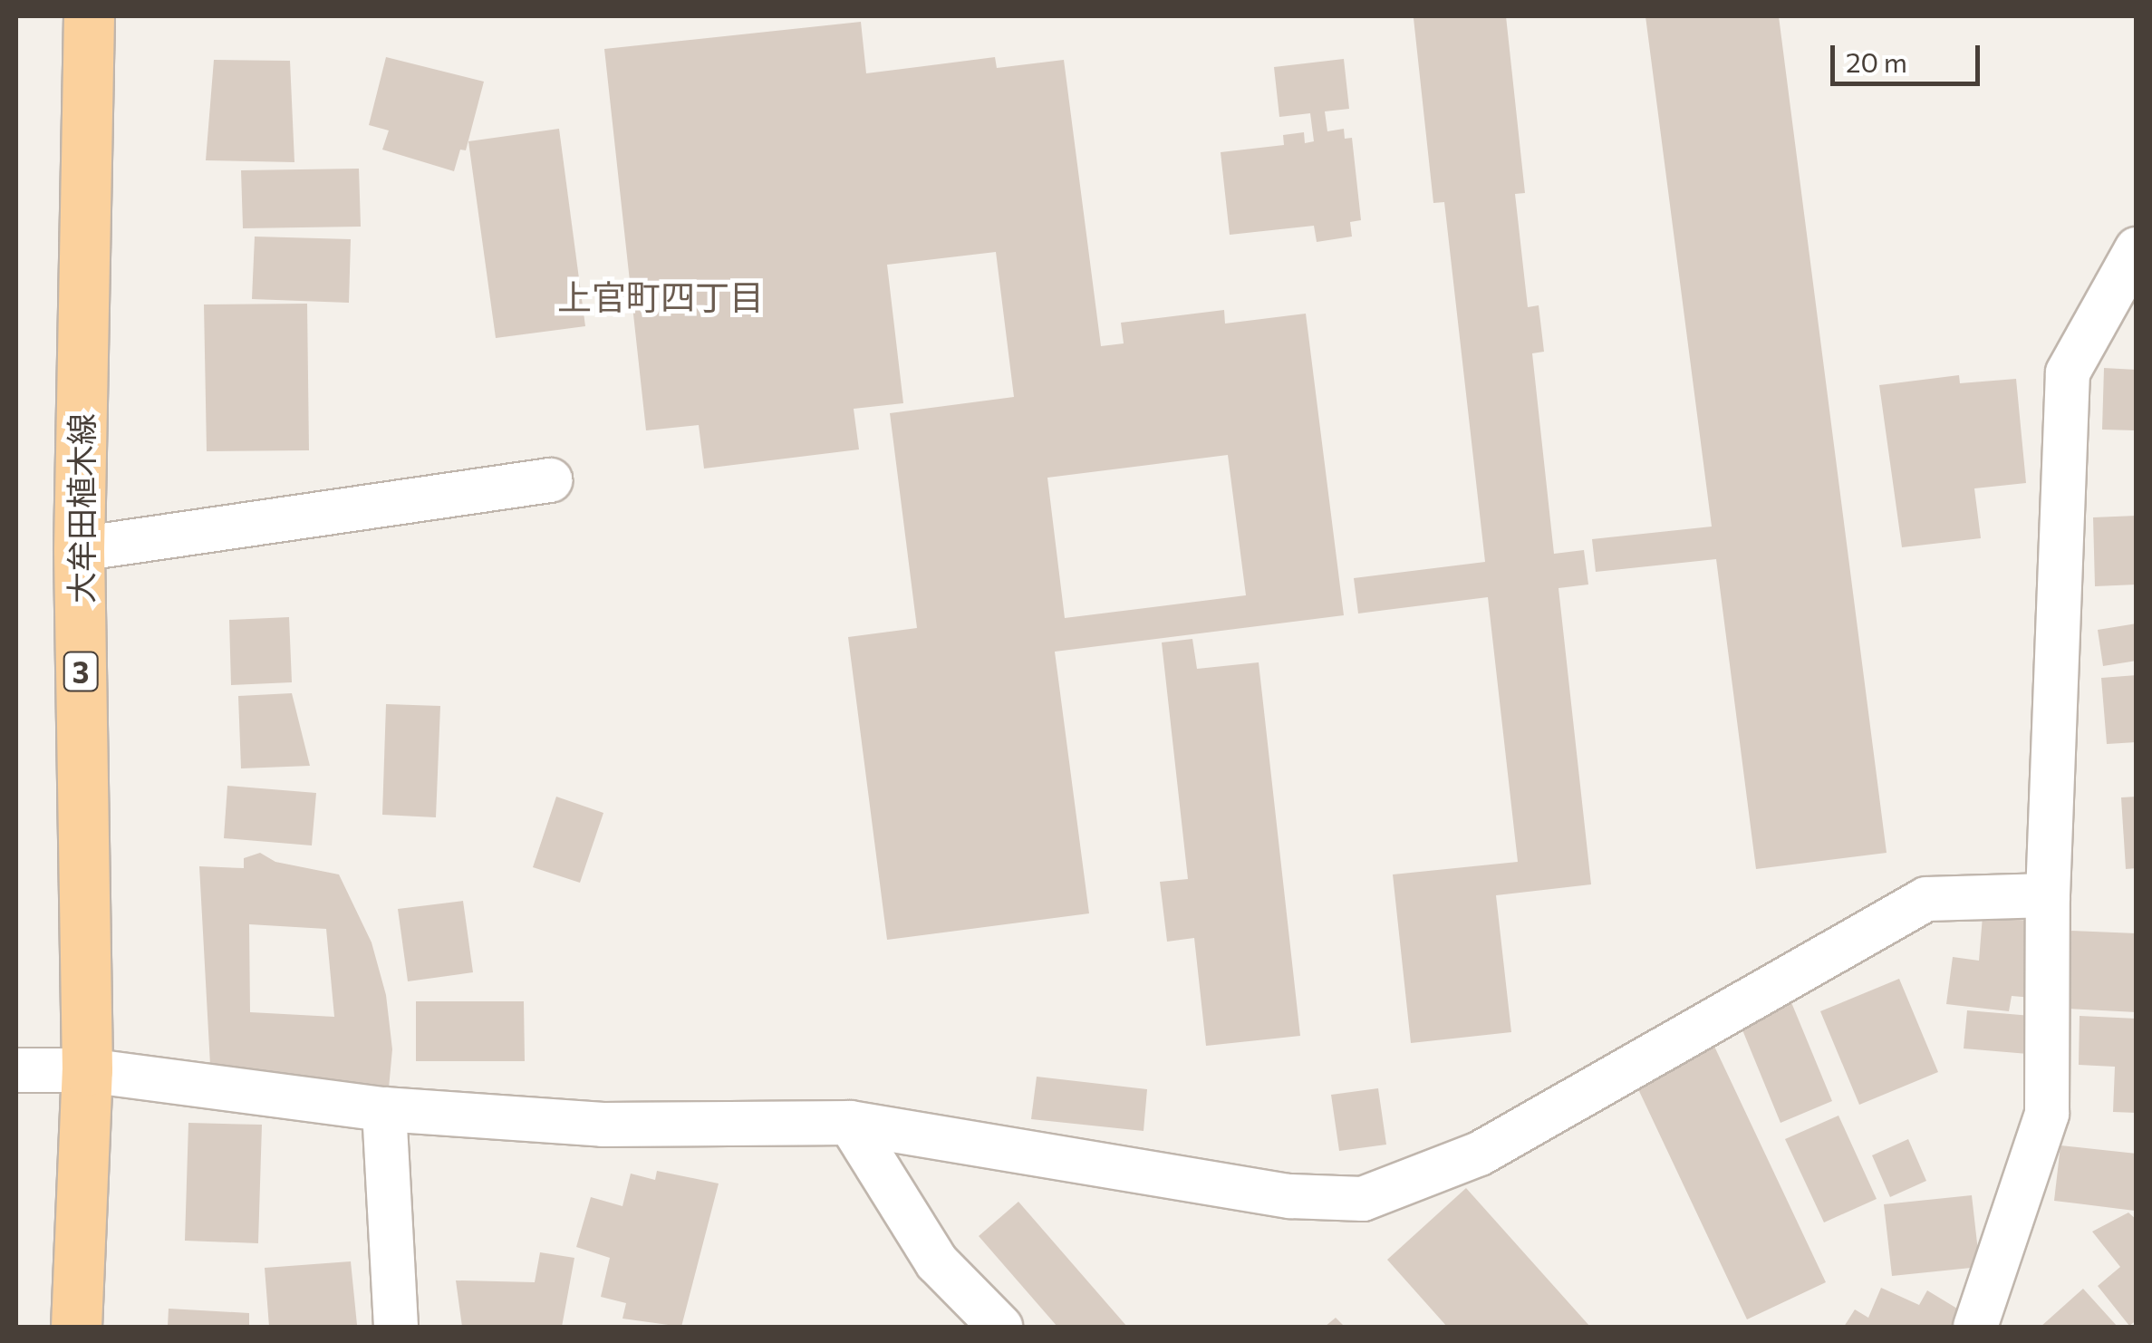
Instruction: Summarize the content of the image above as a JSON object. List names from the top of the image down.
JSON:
{
  "streets": {
    "main road": ["大牟田植木線", "3"]
  },
  "districts": ["上官町四丁目"],
  "scale_bar": "20 m"
}
